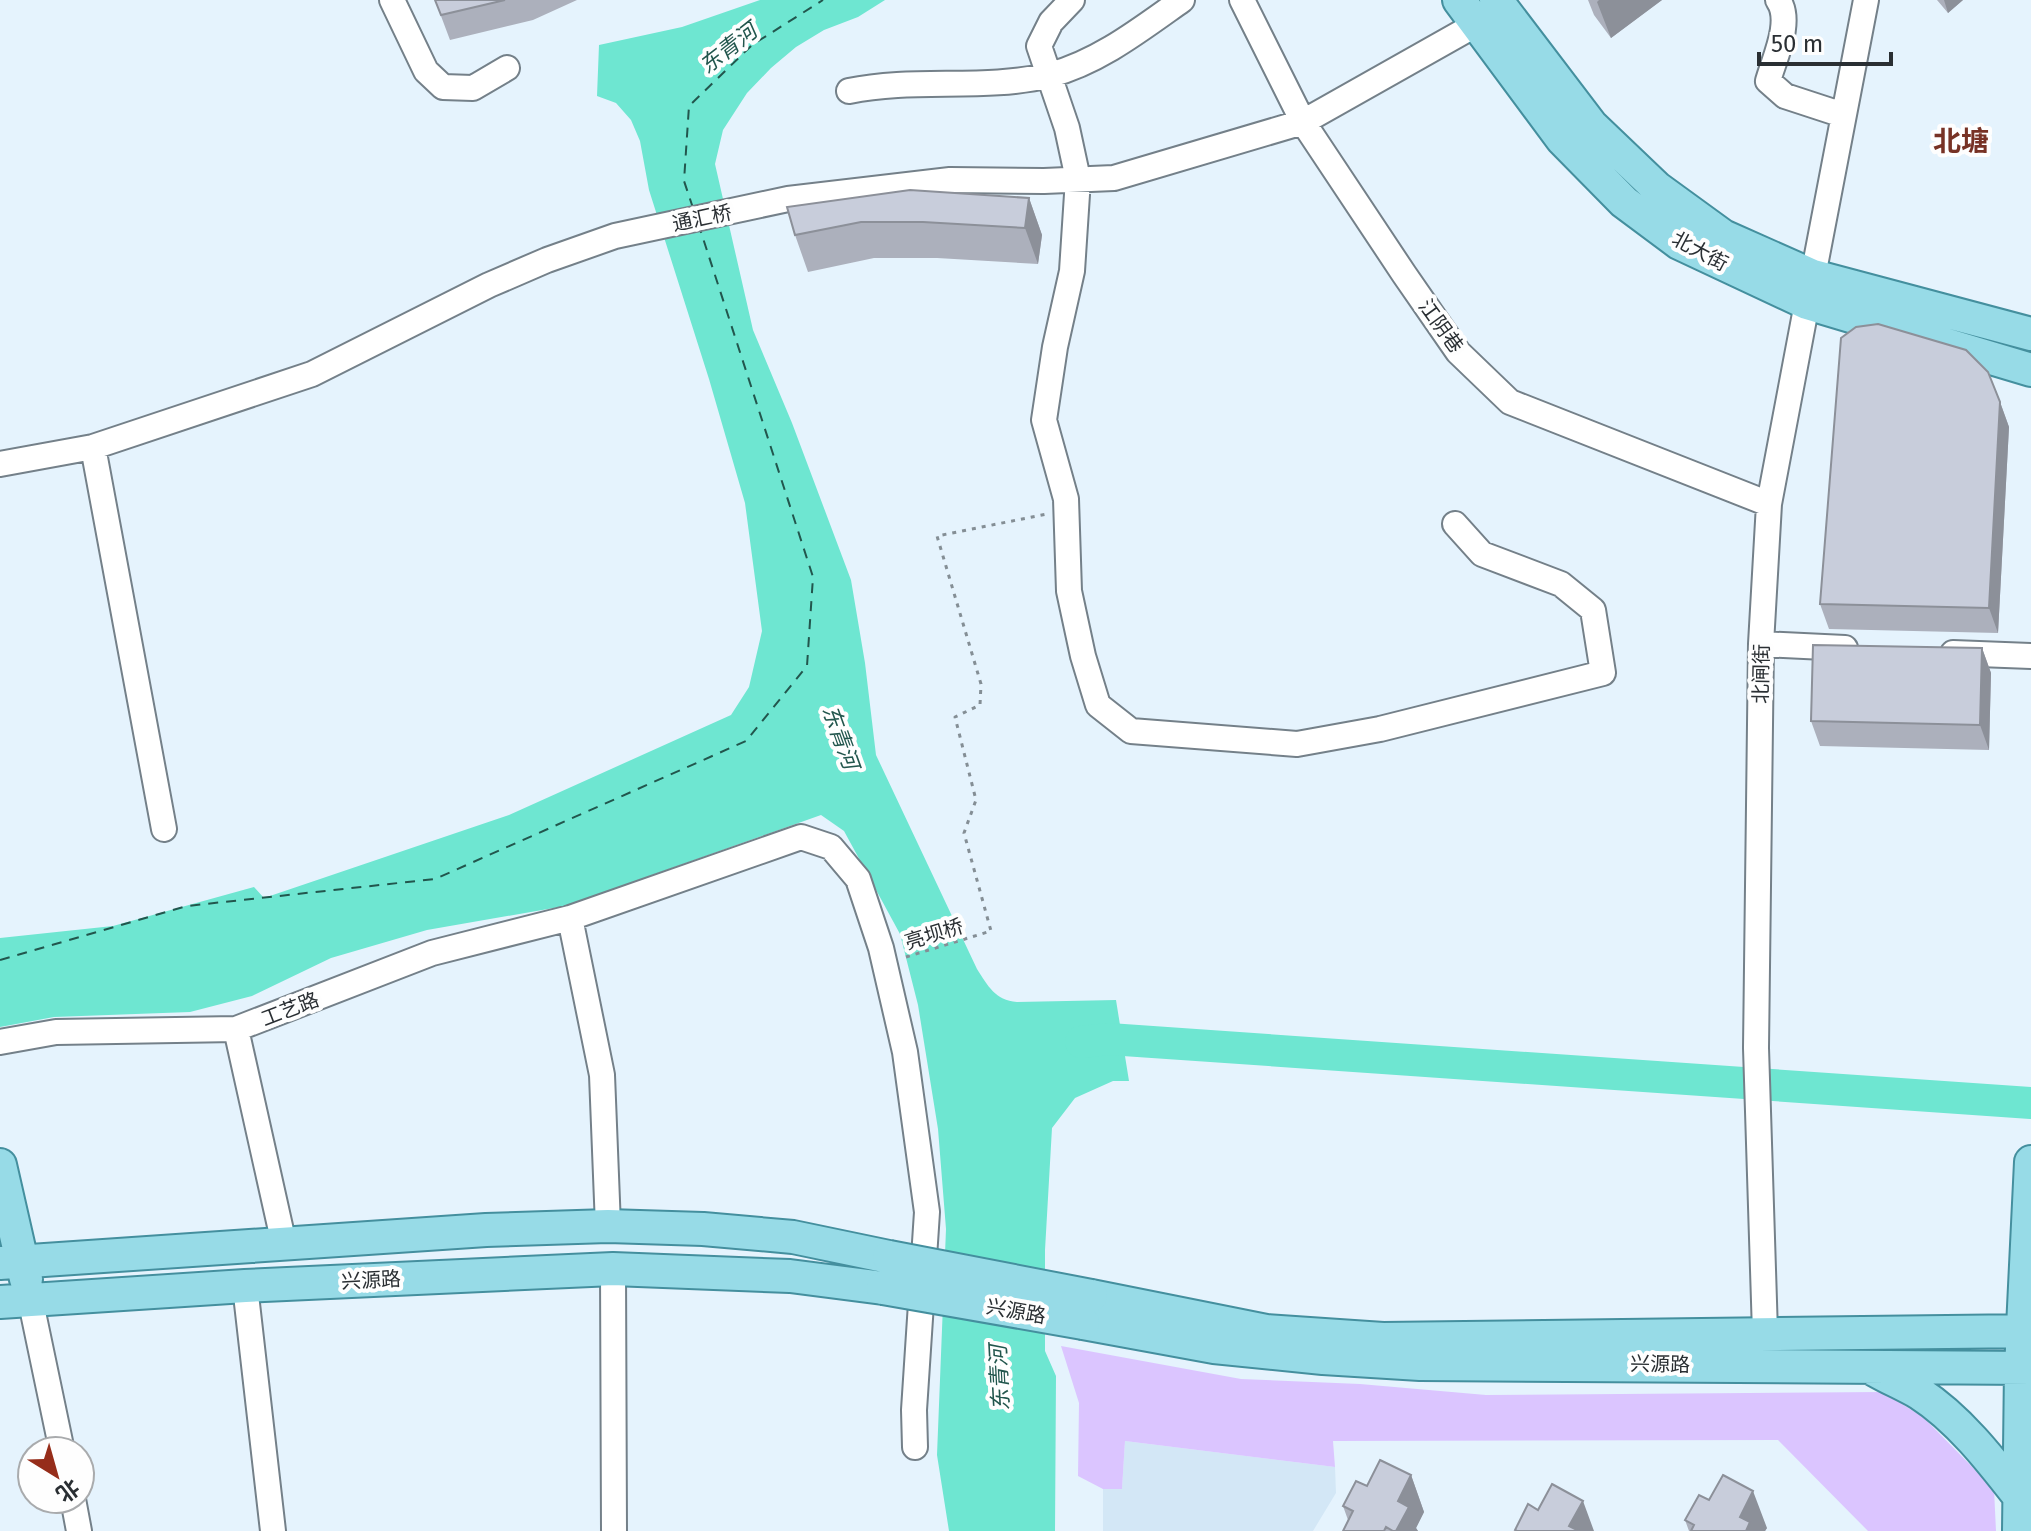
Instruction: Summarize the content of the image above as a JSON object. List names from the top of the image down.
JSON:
{
  "streets": {
    "main road": ["北大街", "兴源路"],
    "street": [
      "通汇桥",
      "江阴巷",
      "北闸街",
      "工艺路"
    ],
    "path": ["亮坝桥"]
  },
  "crossings": [
    ["通汇桥", "北大街"],
    ["通汇桥", "江阴巷"],
    ["北大街", "北闸街"],
    ["江阴巷", "北闸街"],
    ["北闸街", "兴源路"],
    ["亮坝桥", "工艺路"]
  ],
  "districts": ["北塘"],
  "water": ["东青河"],
  "scale_bar": "50 m",
  "north": "bottom right"
}
